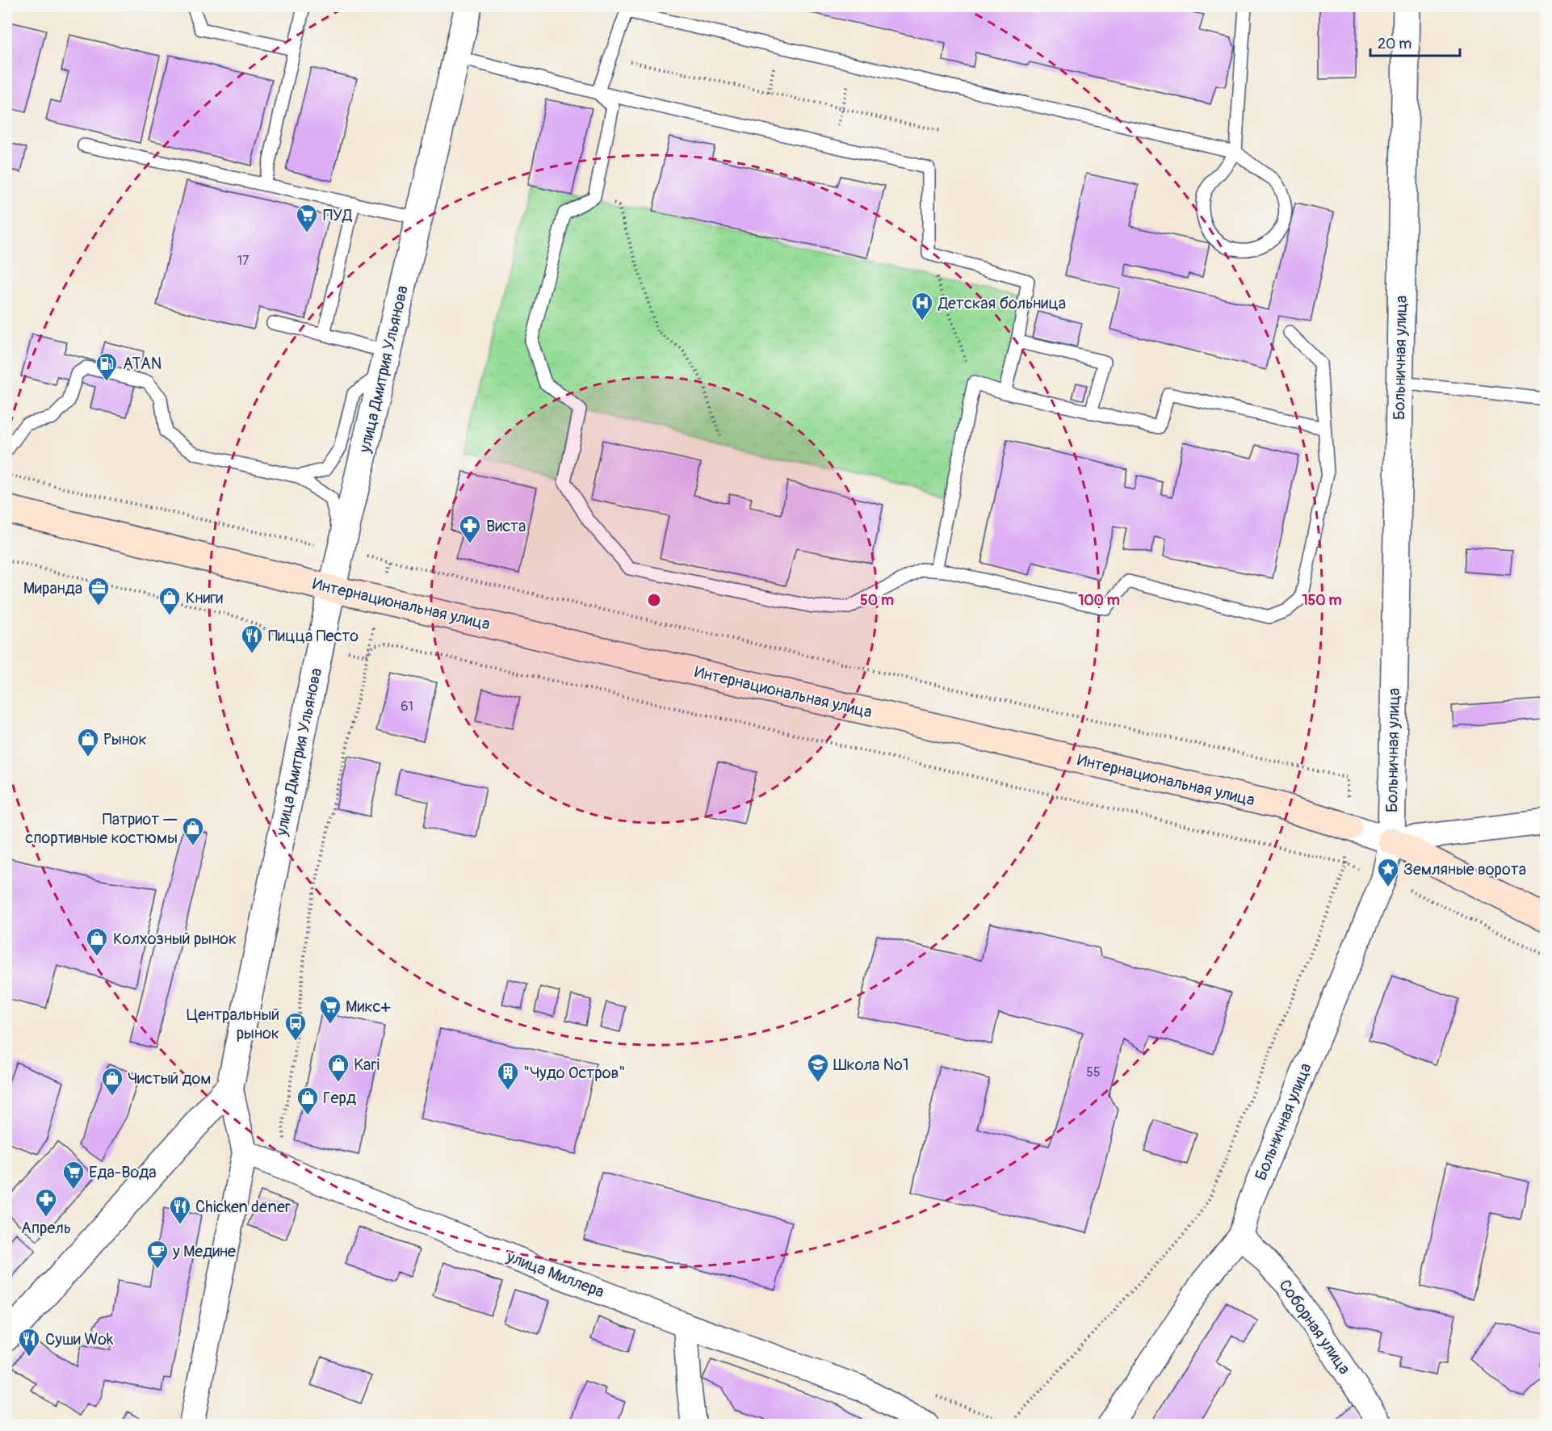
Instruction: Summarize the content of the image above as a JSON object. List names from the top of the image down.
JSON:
{
  "streets": {
    "main road": ["Интернациональная улица"],
    "street": [
      "Больничная улица",
      "улица Дмитрия Ульянова",
      "улица Миллера",
      "Соборная улица"
    ]
  },
  "crossings": [
    ["Больничная улица", "Интернациональная улица"],
    ["Больничная улица", "Соборная улица"],
    ["улица Дмитрия Ульянова", "Интернациональная улица"]
  ],
  "places": {
    "supermarket": ["ПУД", "Микс+", "Еда-Вода"],
    "hospital": ["Детская больница"],
    "fuel station": ["ATAN"],
    "pharmacy": ["Виста", "Апрель"],
    "office": ["Миранда"],
    "shop": [
      "Книги",
      "Рынок",
      "Патриот — спортивные костюмы",
      "Колхозный рынок",
      "Kari",
      "Чистый дом",
      "Герд"
    ],
    "restaurant": ["Пицца Песто", "Chicken dëner", "Суши Wok"],
    "place": ["Земляные ворота"],
    "bus stop": ["Центральный рынок"],
    "school or university": ["Школа №1"],
    "building": ["\"Чудо Остров\""],
    "cafe": ["у Медине"]
  },
  "house_numbers": ["17", "61", "55"],
  "scale_bar": "20 m",
  "rings": ["50 m", "100 m", "150 m"]
}
